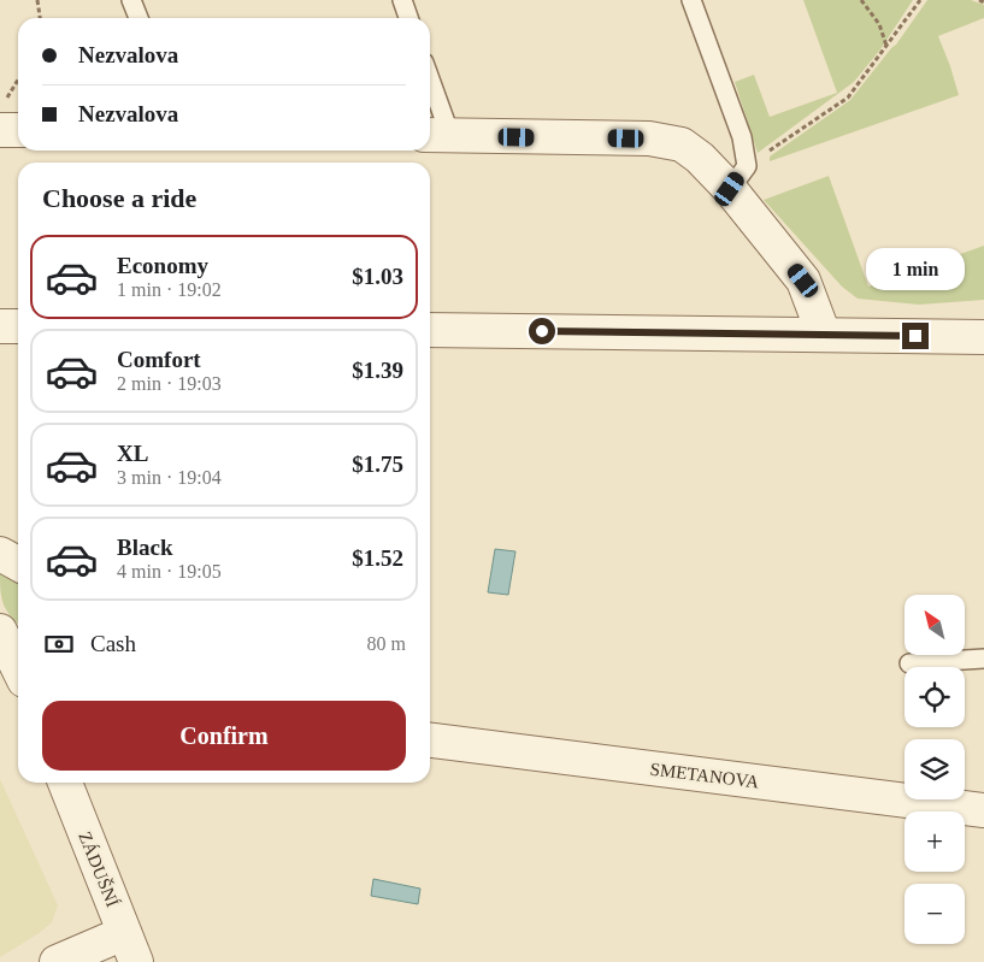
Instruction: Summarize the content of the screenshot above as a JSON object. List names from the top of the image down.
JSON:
{
  "streets": {
    "street": ["SMETANOVA", "ZÁDUŠNÍ"]
  },
  "north": "top left",
  "page": {
    "banner": ["Nezvalova", "Nezvalova"],
    "heading": "Choose a ride",
    "list": [
      {
        "name": "Economy",
        "note": "1 min · 19:02",
        "value": "$1.03"
      },
      {
        "name": "Comfort",
        "note": "2 min · 19:03",
        "value": "$1.39"
      },
      {
        "name": "XL",
        "note": "3 min · 19:04",
        "value": "$1.75"
      },
      {
        "name": "Black",
        "note": "4 min · 19:05",
        "value": "$1.52"
      }
    ],
    "bubble": "1 min",
    "map_buttons": ["+", "−"],
    "pay": ["Cash", "80 m"],
    "buttons": "Confirm"
  }
}
